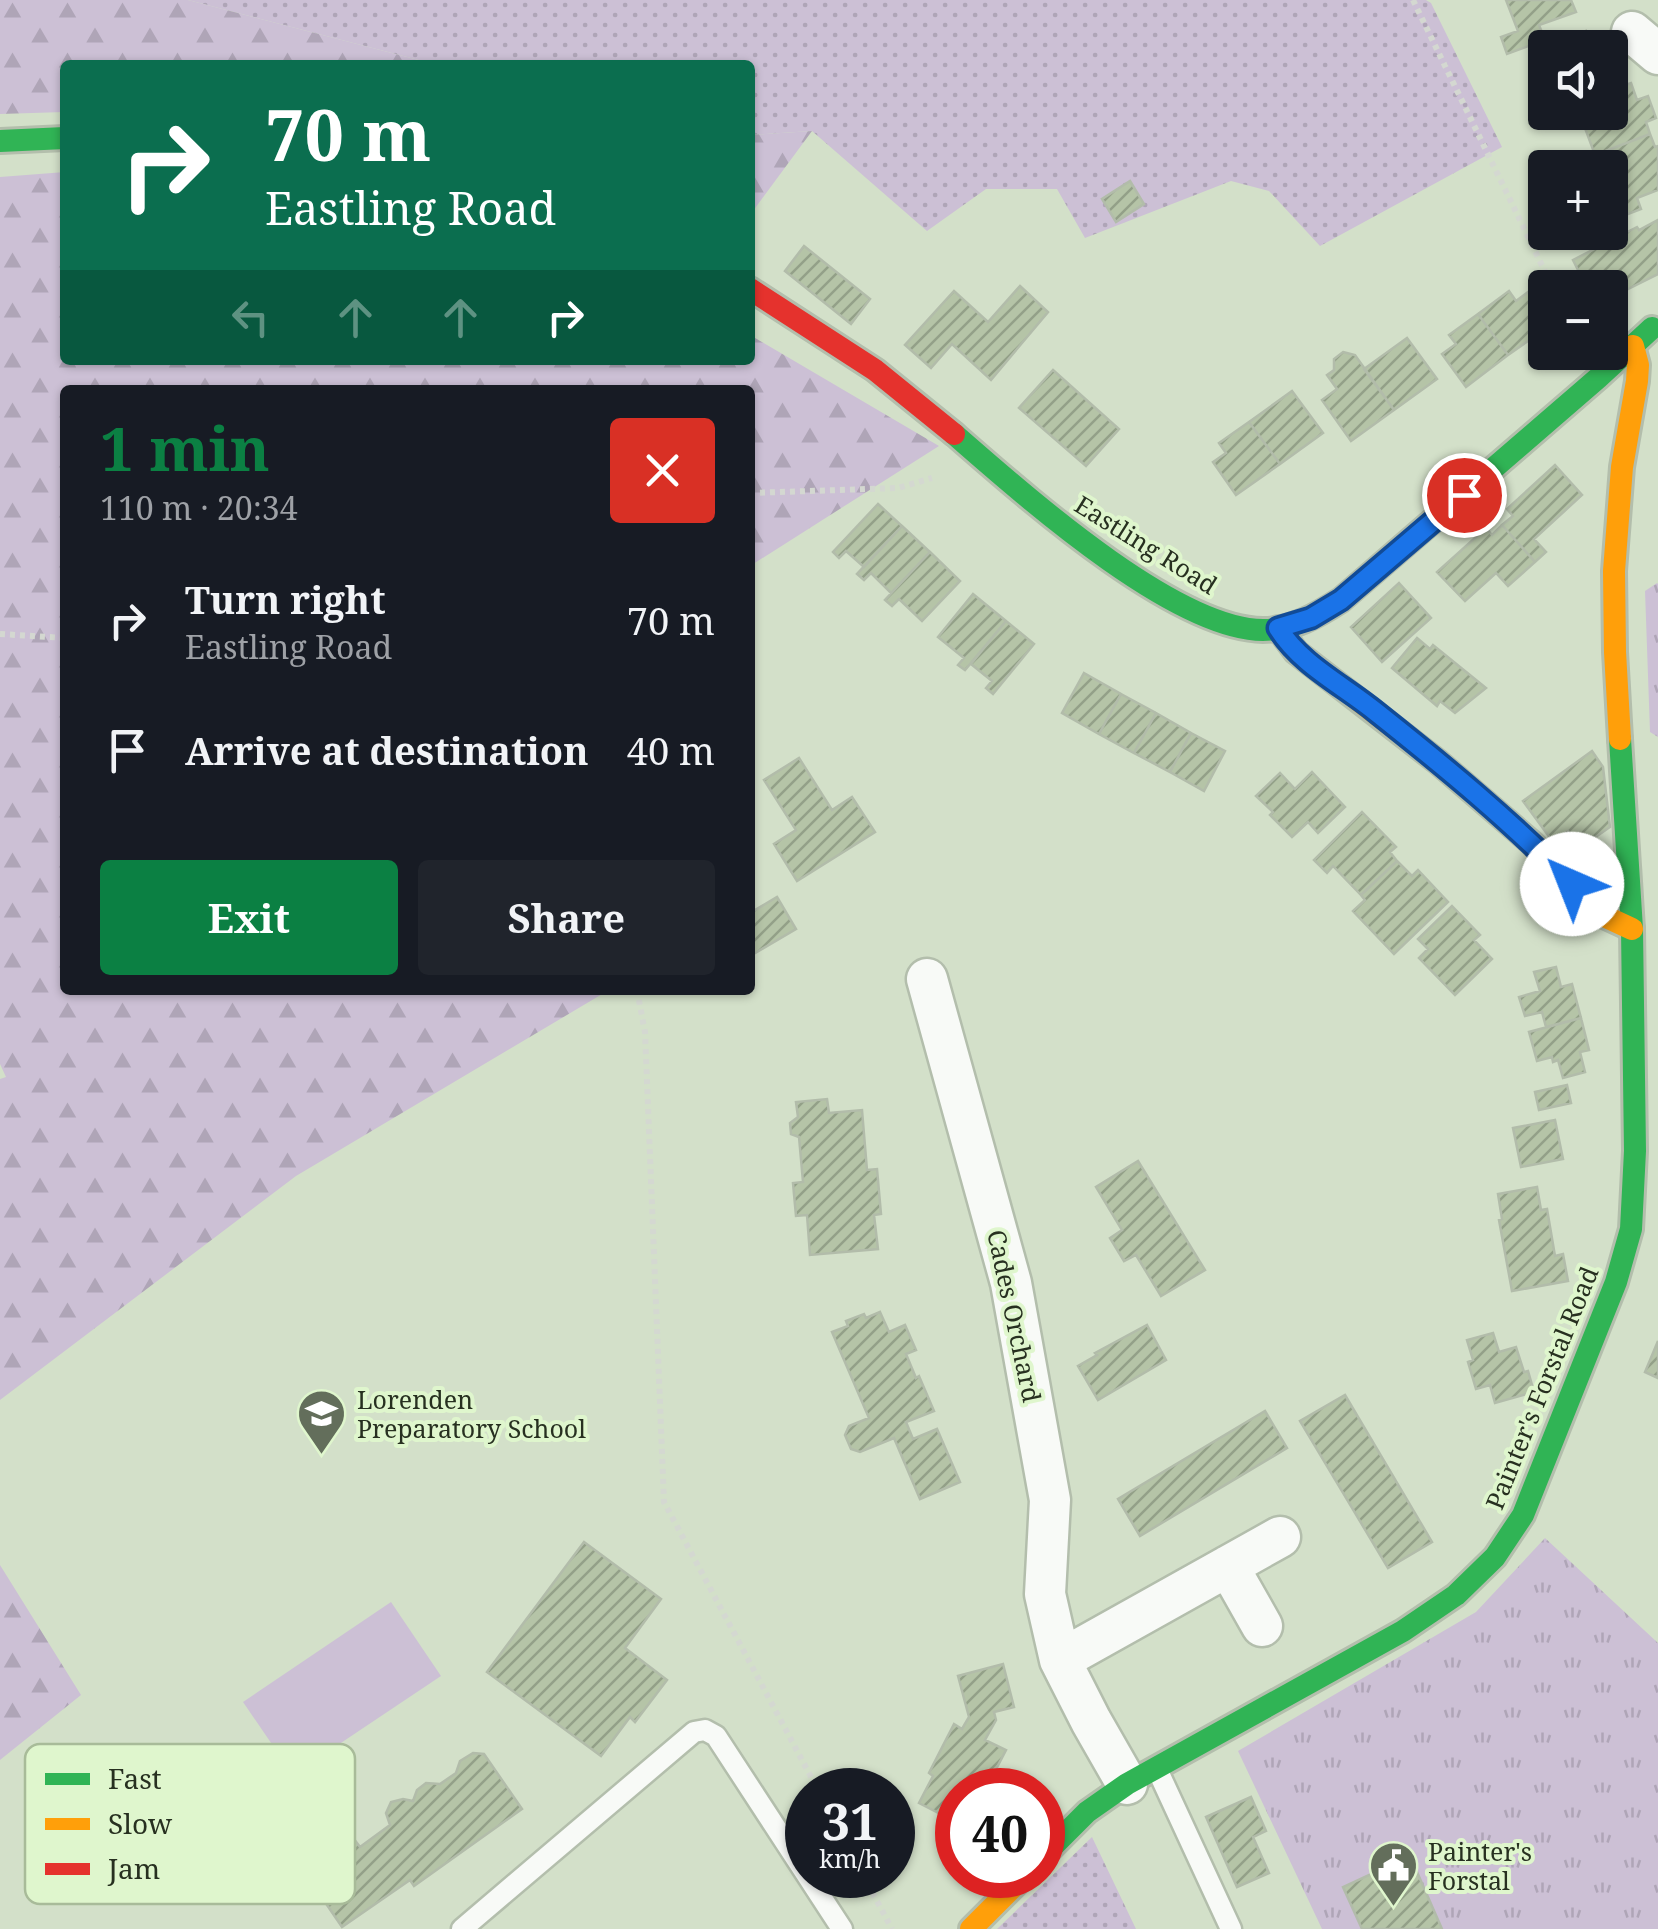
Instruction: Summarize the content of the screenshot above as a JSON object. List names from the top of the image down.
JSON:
{
  "streets": {
    "street": ["Eastling Road", "Cades Orchard", "Painter's Forstal Road"]
  },
  "crossings": [
    ["Eastling Road", "Painter's Forstal Road"],
    ["Cades Orchard", "Painter's Forstal Road"]
  ],
  "places": {
    "school or university": ["Lorenden Preparatory School"],
    "public building": ["Painter's Forstal"]
  },
  "legend": ["Fast", "Slow", "Jam"],
  "page": {
    "map_buttons": ["+", "−"],
    "turn": ["70 m", "Eastling Road"],
    "heading": ["1 min", "110 m · 20:34"],
    "list": [
      {
        "name": "Turn right",
        "note": "Eastling Road",
        "value": "70 m"
      },
      {
        "name": "Arrive at destination",
        "value": "40 m"
      }
    ],
    "buttons": ["Exit", "Share"],
    "speed": "31 km/h",
    "limit": "40"
  }
}
